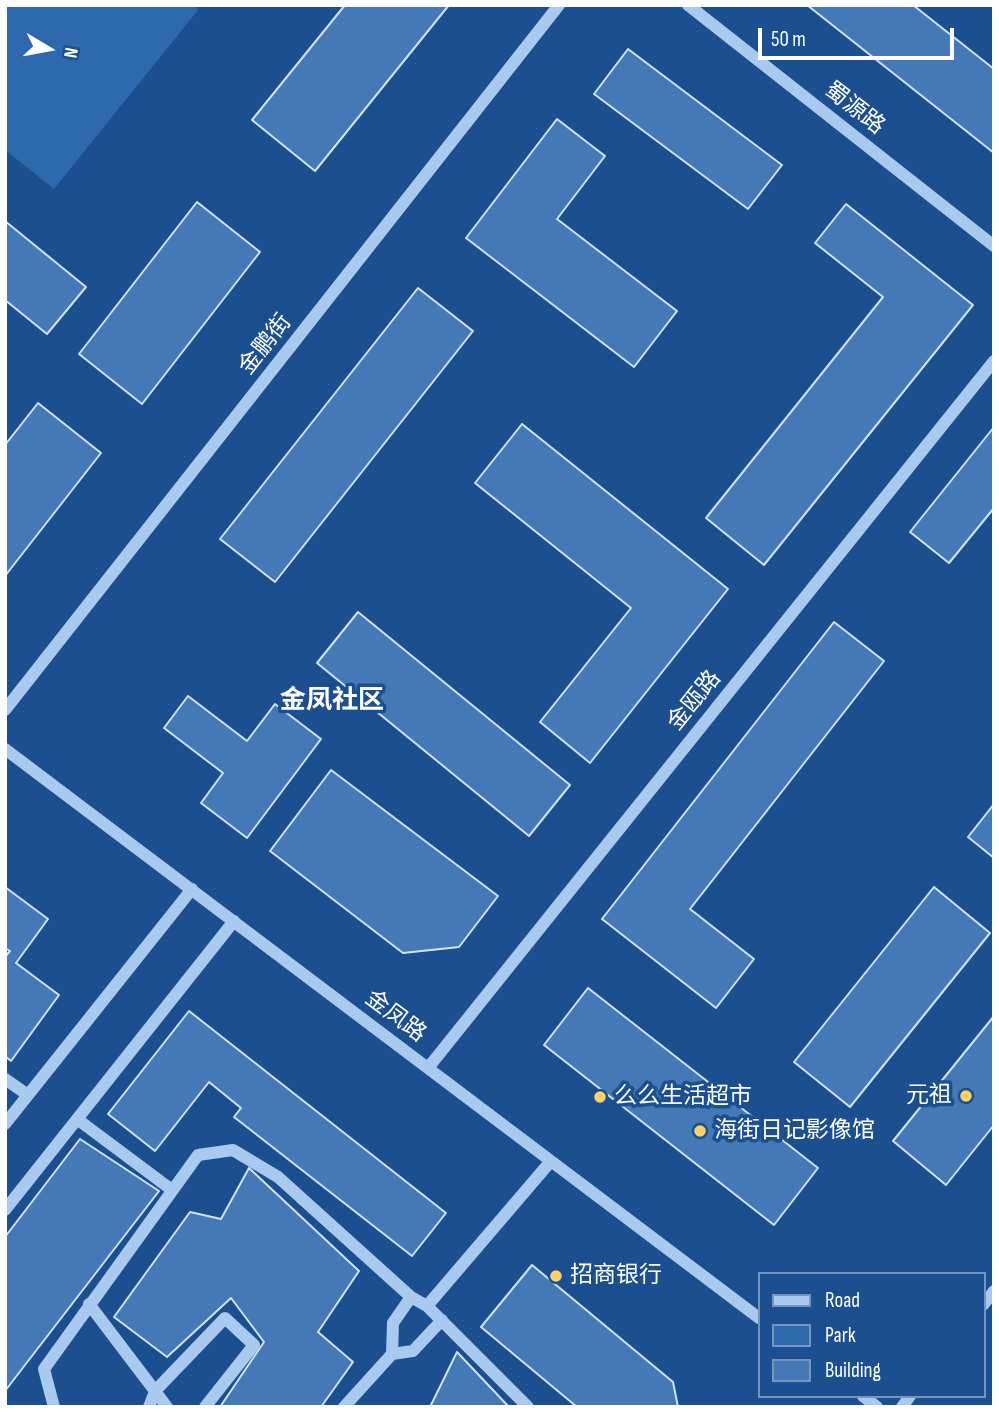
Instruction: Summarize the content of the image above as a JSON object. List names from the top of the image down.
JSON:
{
  "streets": {
    "street": [
      "蜀源路",
      "金鹏街",
      "金瓯路",
      "金凤路"
    ]
  },
  "crossings": [
    ["金瓯路", "金凤路"]
  ],
  "districts": ["金凤社区"],
  "places": [
    "元祖",
    "么么生活超市",
    "海街日记影像馆",
    "招商银行"
  ],
  "legend": ["Road", "Park", "Building"],
  "scale_bar": "50 m",
  "north": "right"
}
